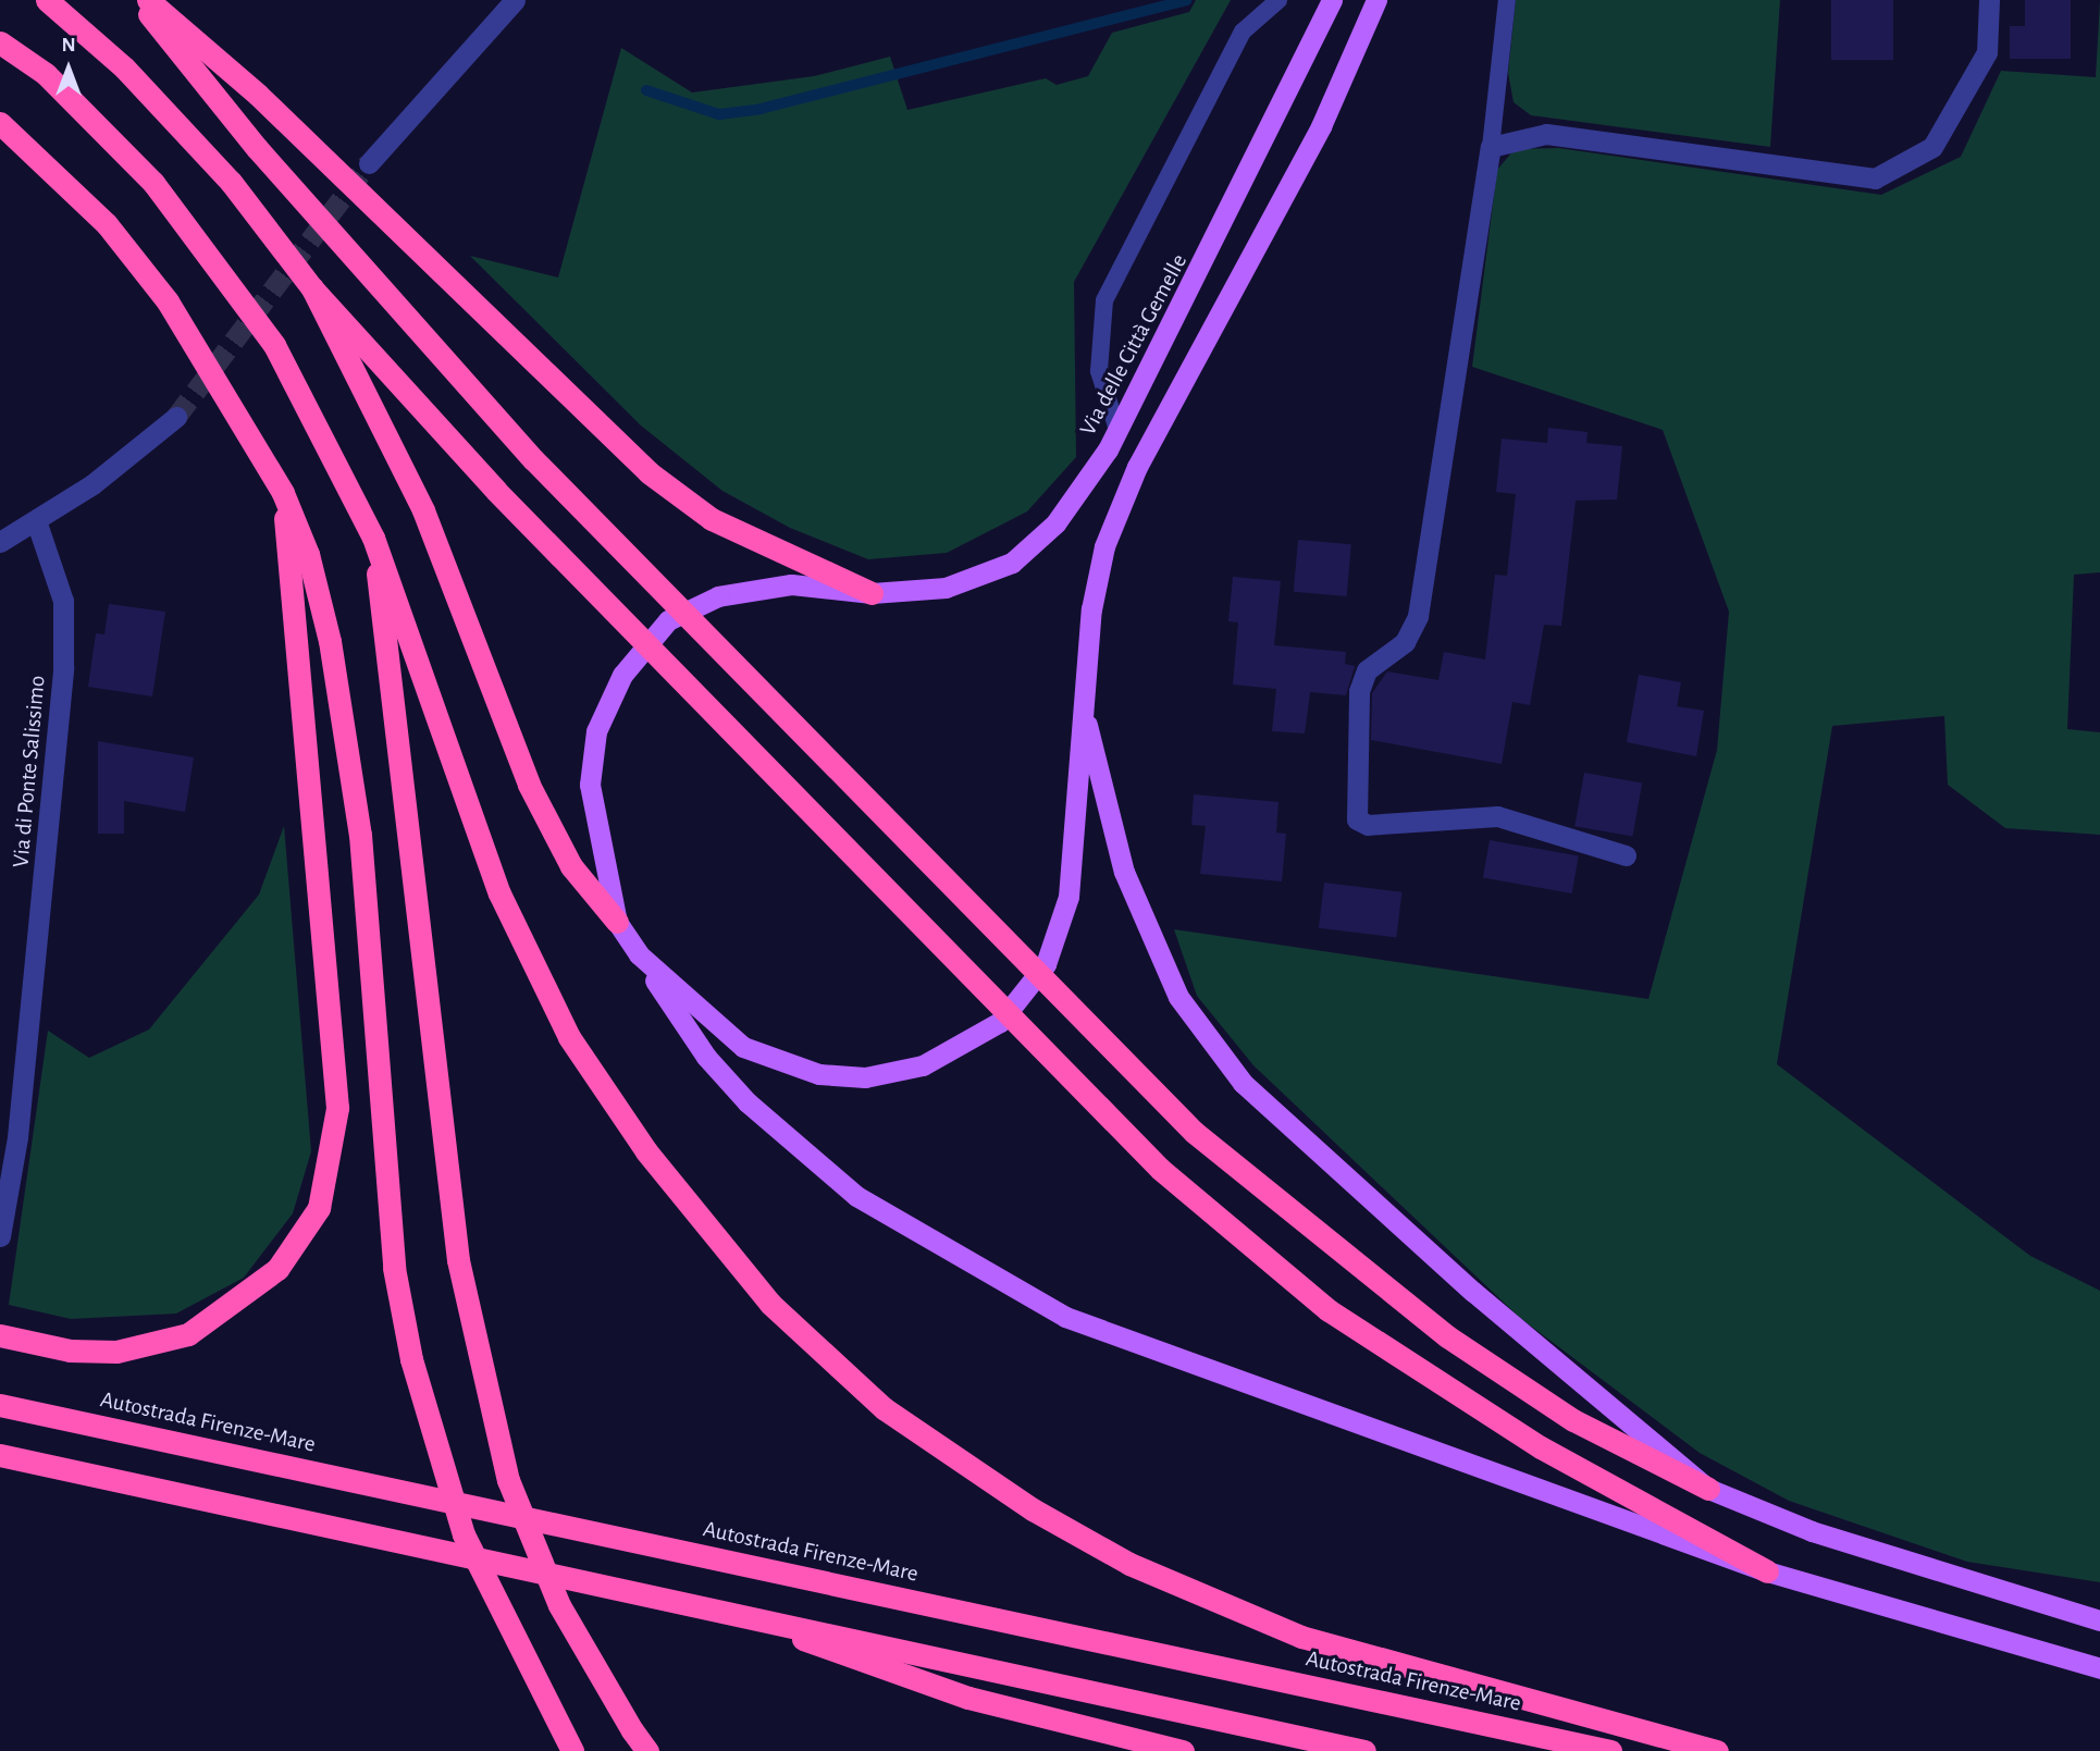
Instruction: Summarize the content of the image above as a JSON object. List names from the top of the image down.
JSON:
{
  "streets": {
    "highway": ["Autostrada Firenze-Mare"],
    "main road": ["Via delle Città Gemelle"],
    "street": ["Via di Ponte Salissimo"]
  },
  "north": "top"
}
